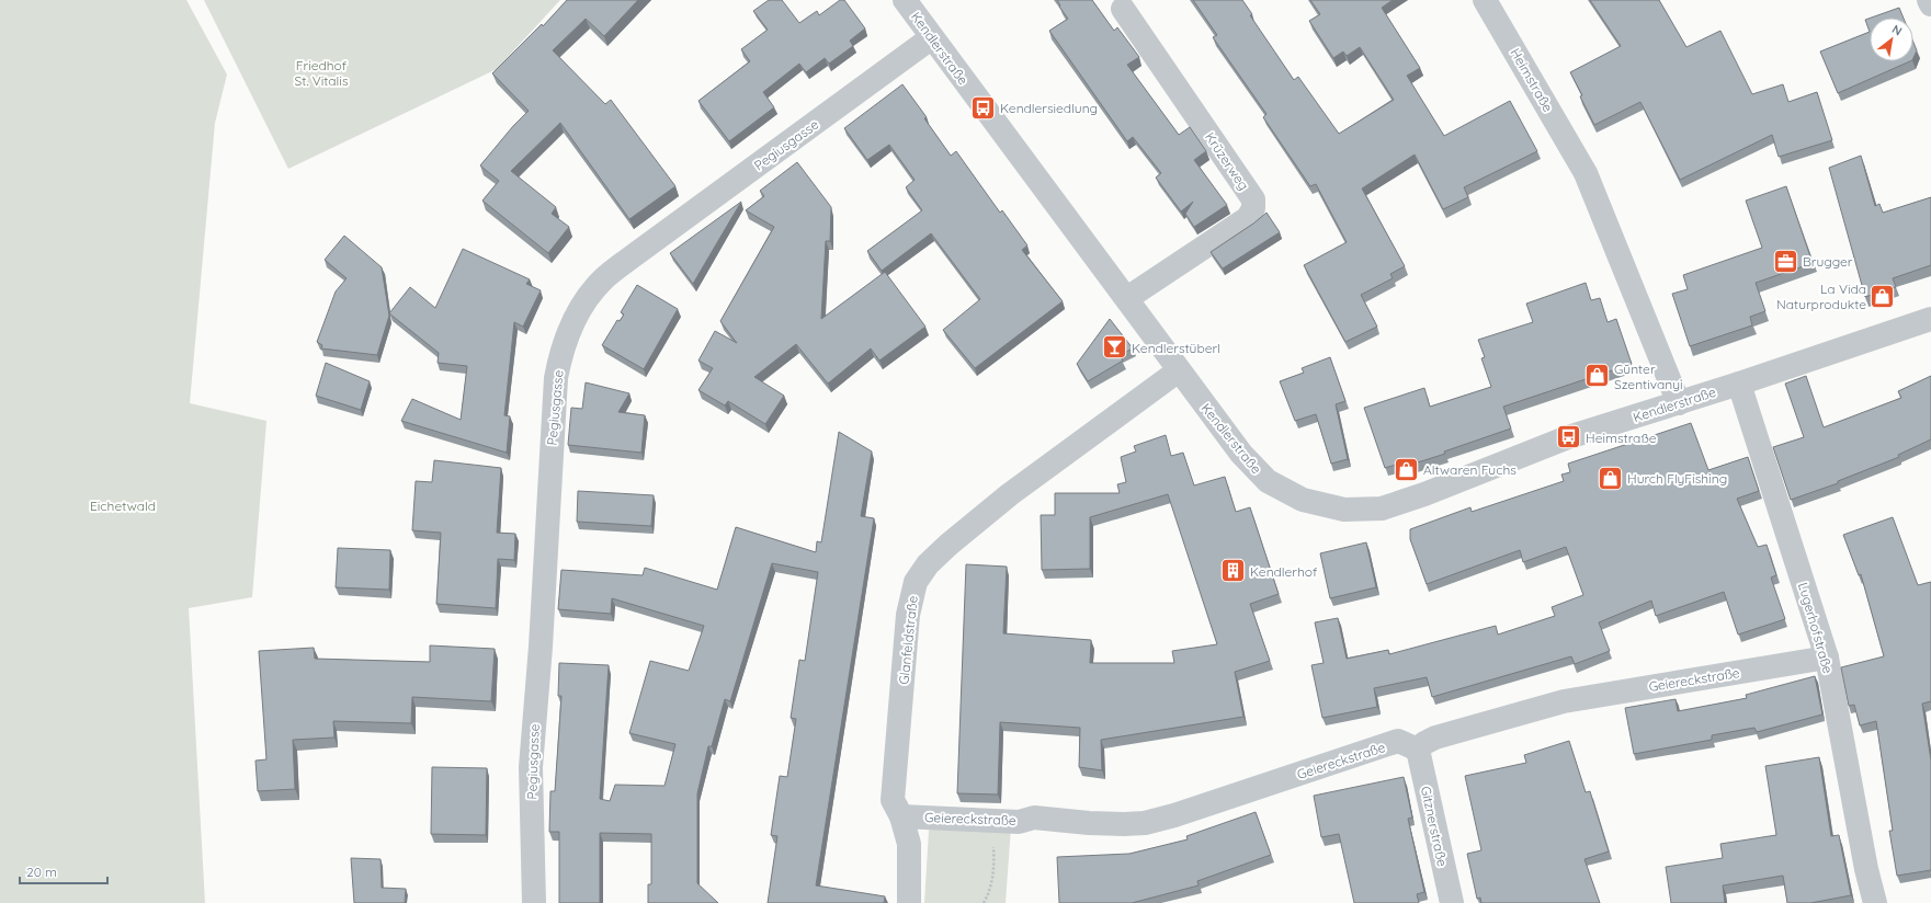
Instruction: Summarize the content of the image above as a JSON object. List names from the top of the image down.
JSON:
{
  "streets": {
    "street": [
      "Kendlerstraße",
      "Heimstraße",
      "Pegiusgasse",
      "Krüzerweg",
      "Lugerhofstraße",
      "Glanfeldstraße",
      "Geiereckstraße",
      "Gitznerstraße"
    ]
  },
  "crossings": [
    ["Kendlerstraße", "Heimstraße"],
    ["Kendlerstraße", "Pegiusgasse"],
    ["Kendlerstraße", "Krüzerweg"],
    ["Kendlerstraße", "Lugerhofstraße"],
    ["Kendlerstraße", "Glanfeldstraße"],
    ["Lugerhofstraße", "Geiereckstraße"],
    ["Glanfeldstraße", "Geiereckstraße"],
    ["Geiereckstraße", "Gitznerstraße"]
  ],
  "parks": ["Friedhof St. Vitalis", "Eichetwald"],
  "places": {
    "bus stop": ["Kendlersiedlung", "Heimstraße"],
    "office": ["Brugger"],
    "shop": [
      "La Vida Naturprodukte",
      "Günter Szentivanyi",
      "Altwaren Fuchs",
      "Hurch FlyFishing"
    ],
    "bar": ["Kendlerstüberl"],
    "building": ["Kendlerhof"]
  },
  "scale_bar": "20 m",
  "north": "top right"
}
